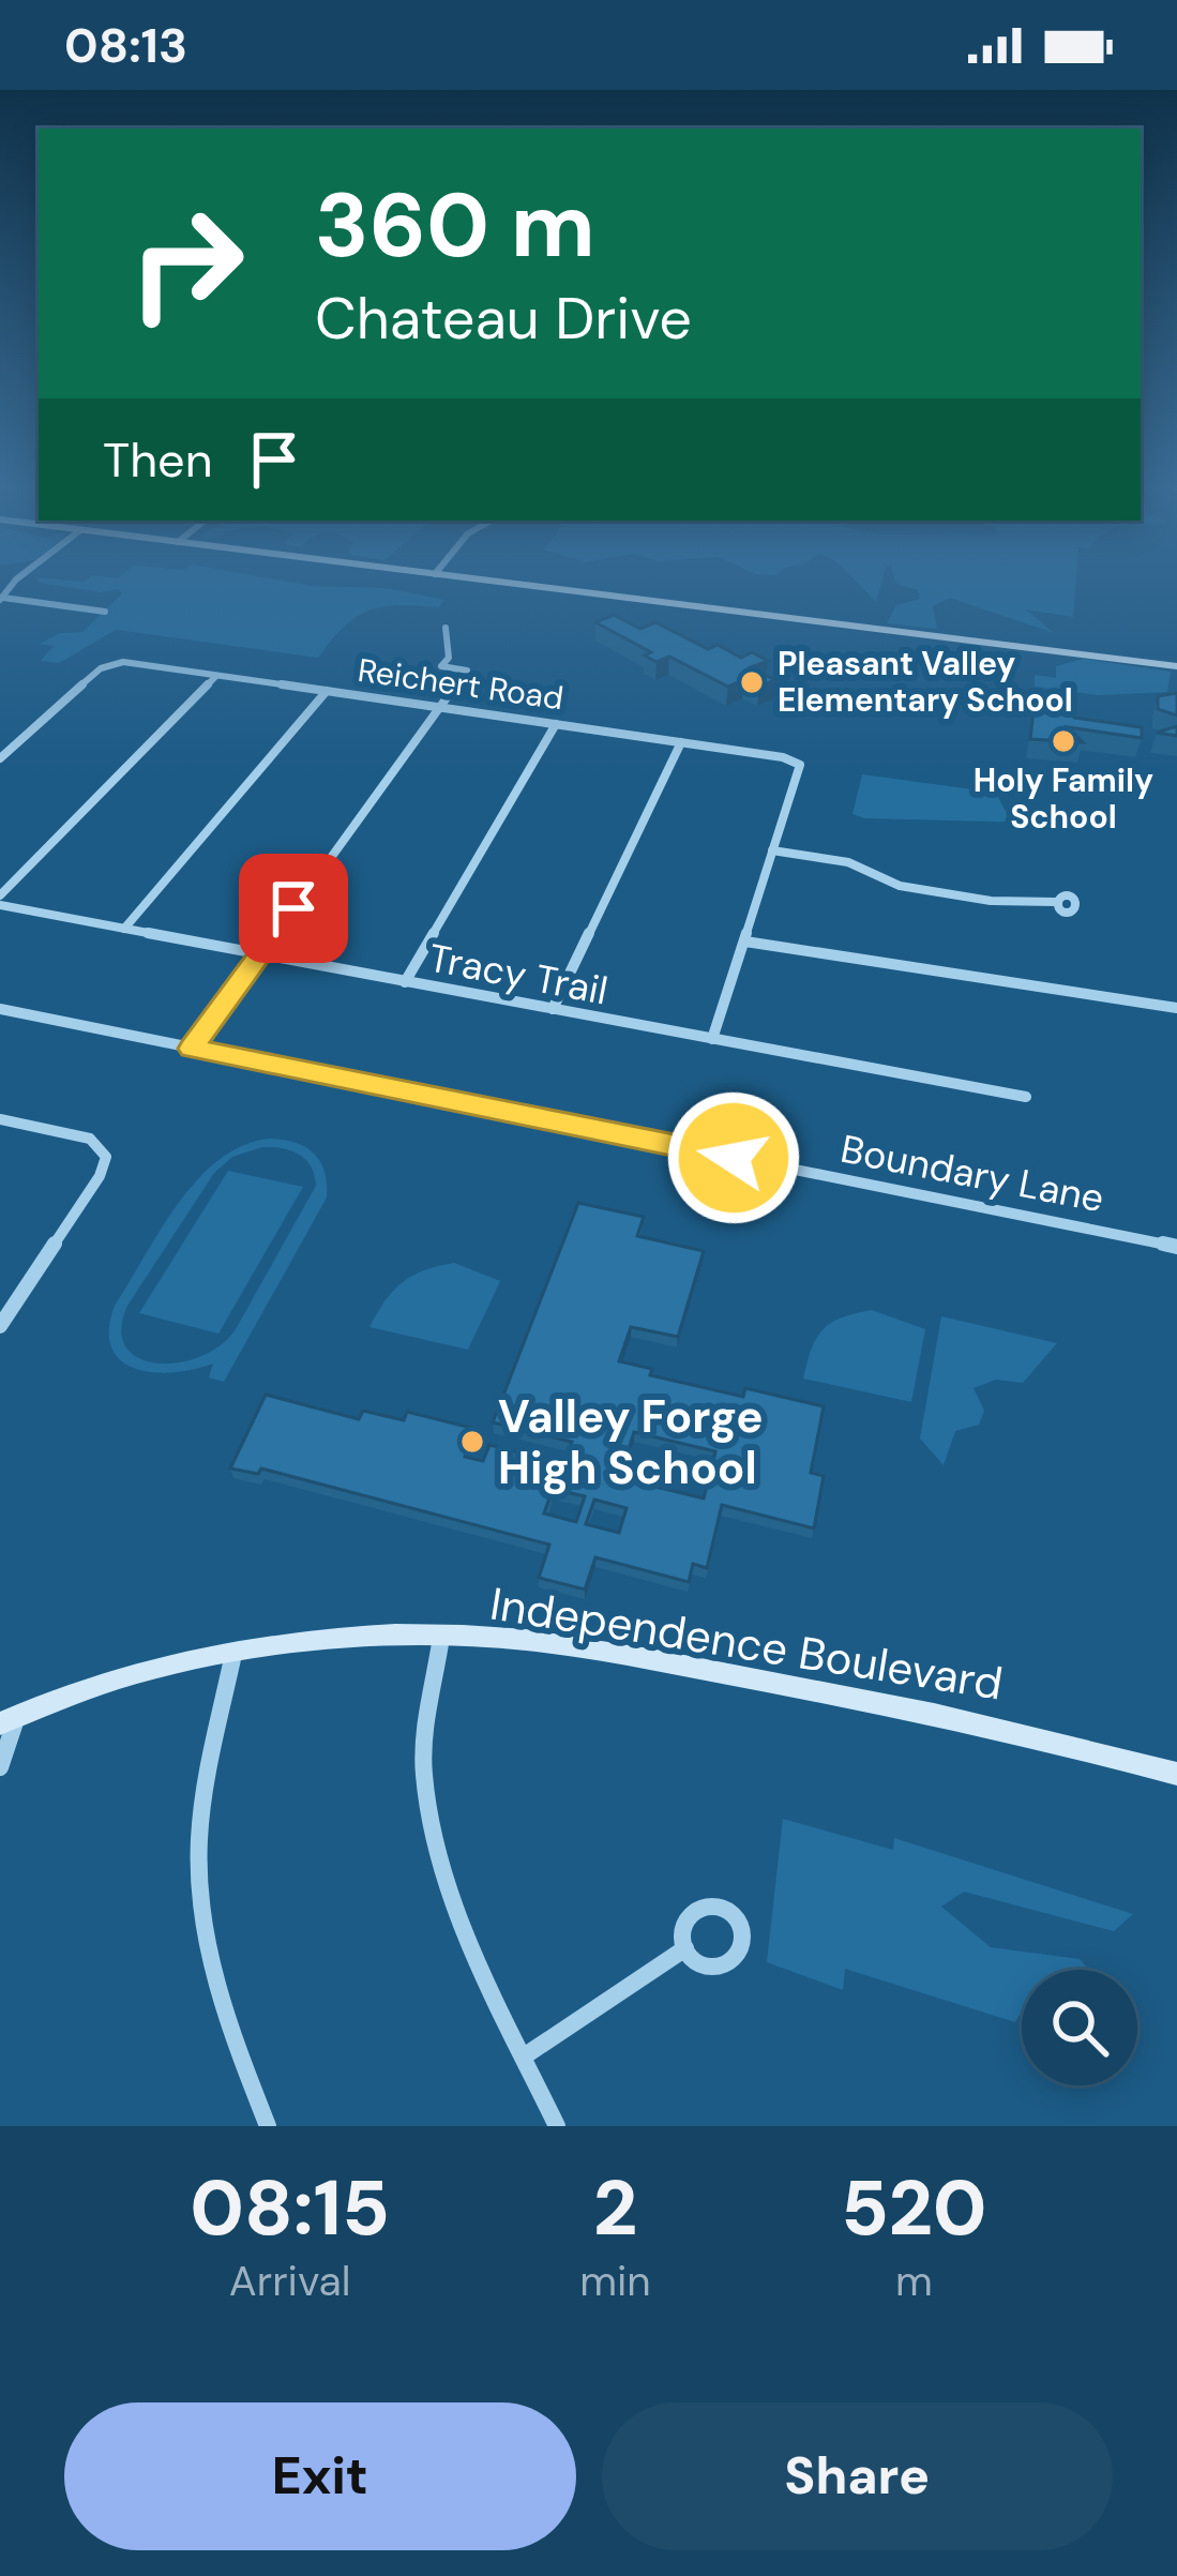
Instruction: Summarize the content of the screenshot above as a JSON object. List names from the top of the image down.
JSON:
{
  "streets": {
    "main road": ["Independence Boulevard"],
    "street": ["Reichert Road", "Tracy Trail", "Boundary Lane"]
  },
  "places": ["Pleasant Valley Elementary School", "Holy Family School", "Valley Forge High School"],
  "page": {
    "status": "08:13",
    "turn": ["360 m", "Chateau Drive"],
    "then": "Then",
    "eta": [
      "08:15",
      "Arrival",
      "2",
      "min",
      "520",
      "m"
    ],
    "buttons": ["Exit", "Share"]
  }
}
